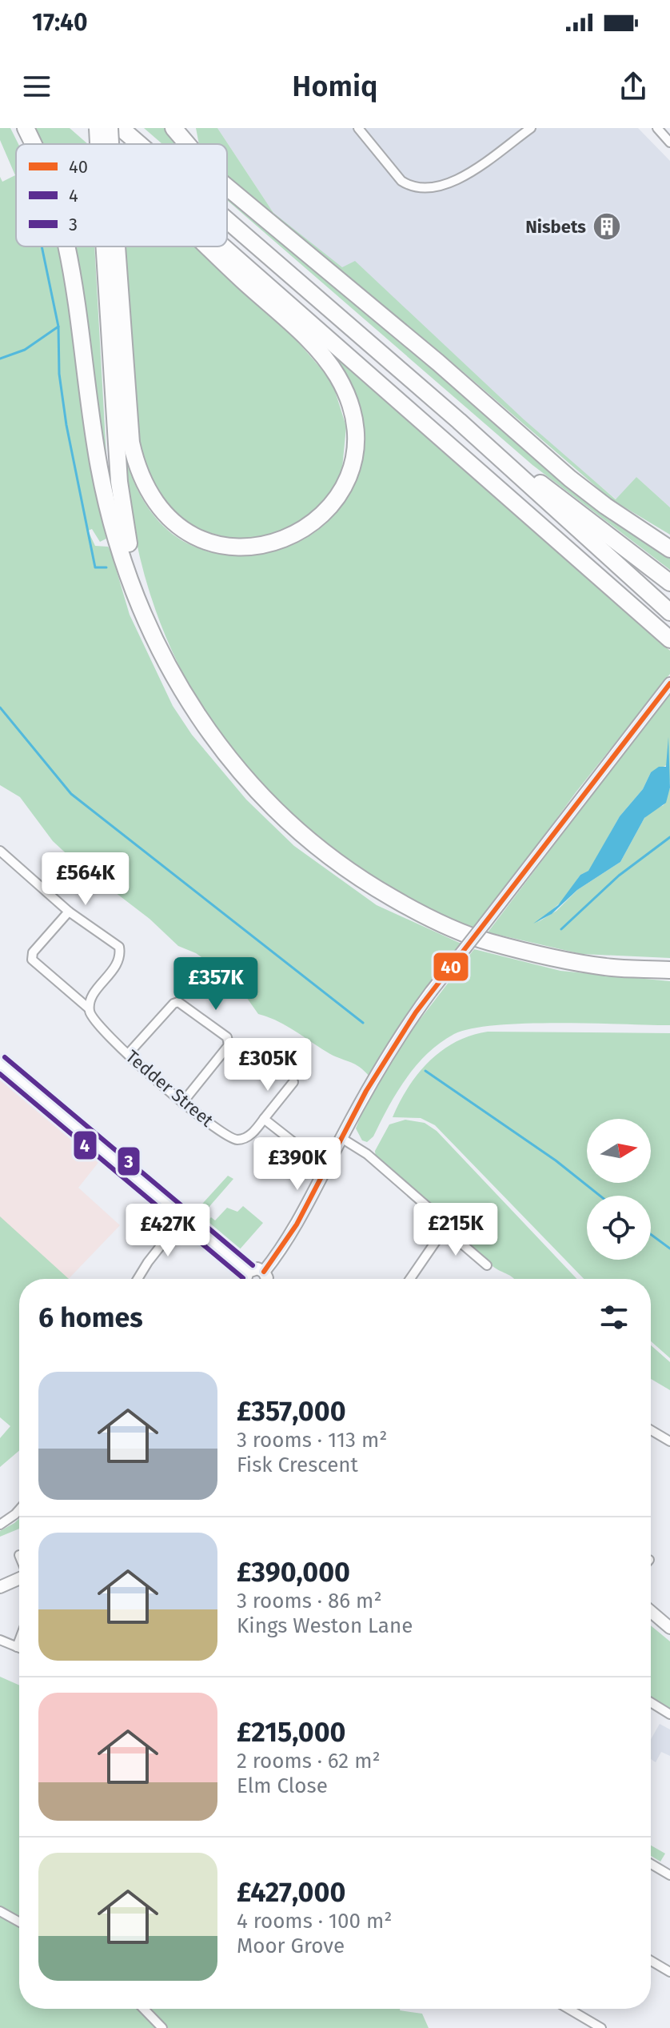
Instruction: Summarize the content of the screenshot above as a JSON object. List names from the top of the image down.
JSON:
{
  "streets": {
    "street": ["Tedder Street"]
  },
  "places": {
    "building": ["Nisbets"]
  },
  "lines": ["transit line 40", "transit line 3", "transit line 4"],
  "legend": ["40", "4", "3"],
  "north": "right",
  "page": {
    "status": "17:40",
    "header": "Homiq",
    "price": [
      "£564K",
      "£357K",
      "£305K",
      "£390K",
      "£215K",
      "£427K"
    ],
    "heading": "6 homes",
    "list": [
      {
        "name": "£357,000",
        "note": "3 rooms · 113 m² · Fisk Crescent"
      },
      {
        "name": "£390,000",
        "note": "3 rooms · 86 m² · Kings Weston Lane"
      },
      {
        "name": "£215,000",
        "note": "2 rooms · 62 m² · Elm Close"
      },
      {
        "name": "£427,000",
        "note": "4 rooms · 100 m² · Moor Grove"
      }
    ]
  }
}
